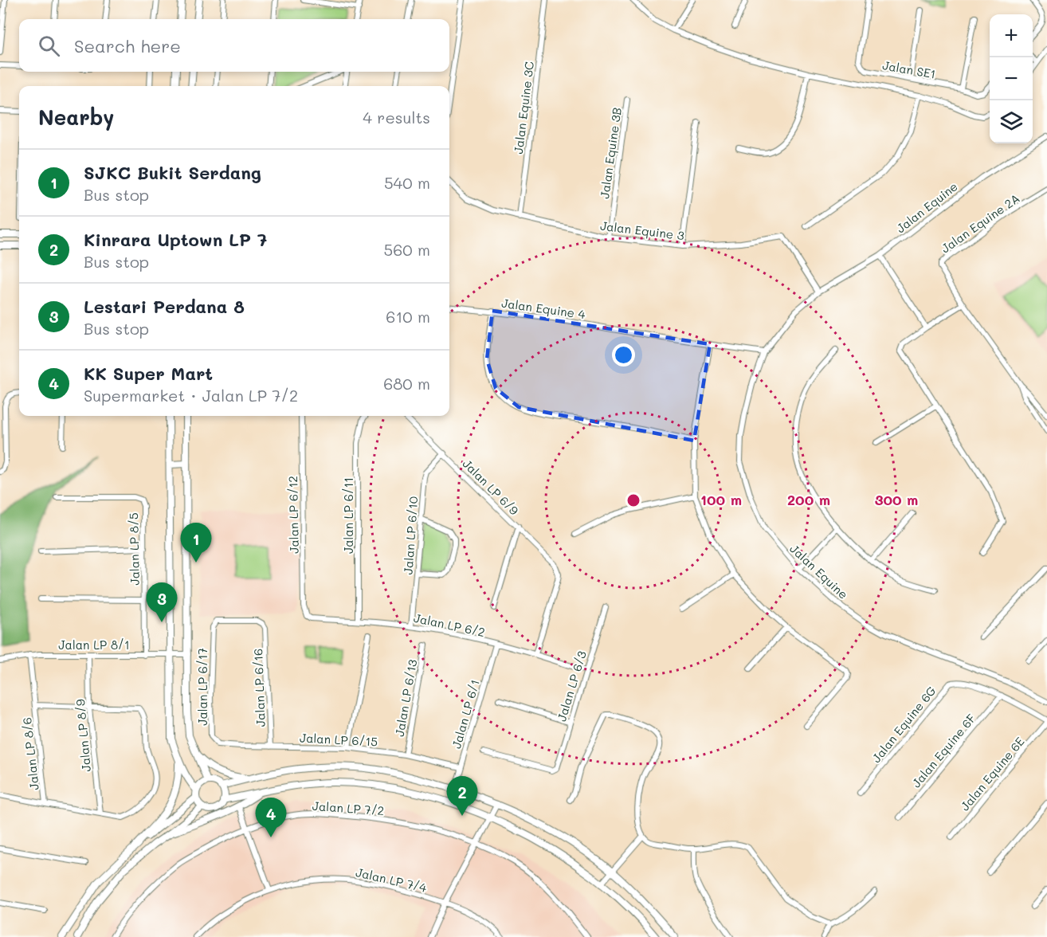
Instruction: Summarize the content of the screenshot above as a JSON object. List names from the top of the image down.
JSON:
{
  "streets": {
    "street": [
      "Jalan SE1",
      "Jalan Equine 3C",
      "Jalan Equine 3B",
      "Jalan Equine",
      "Jalan Equine 2A",
      "Jalan Equine 3",
      "Jalan Equine 4",
      "Jalan LP 6/9",
      "Jalan LP 6/12",
      "Jalan LP 6/11",
      "Jalan LP 6/10",
      "Jalan LP 8/5",
      "Jalan LP 6/2",
      "Jalan LP 8/1",
      "Jalan LP 6/3",
      "Jalan LP 6/17",
      "Jalan LP 6/16",
      "Jalan LP 6/13",
      "Jalan LP 6/1",
      "Jalan Equine 6G",
      "Jalan LP 8/9",
      "Jalan LP 6/15",
      "Jalan Equine 6F",
      "Jalan LP 8/6",
      "Jalan Equine 6E",
      "Jalan LP 7/2",
      "Jalan LP 7/4"
    ]
  },
  "crossings": [
    ["Jalan Equine 3C", "Jalan Equine 3"],
    ["Jalan Equine 3B", "Jalan Equine 3"],
    ["Jalan Equine", "Jalan Equine 3"],
    ["Jalan Equine", "Jalan Equine 4"],
    ["Jalan LP 6/9", "Jalan LP 6/10"],
    ["Jalan LP 6/9", "Jalan LP 6/2"],
    ["Jalan LP 6/12", "Jalan LP 6/2"],
    ["Jalan LP 6/11", "Jalan LP 6/2"],
    ["Jalan LP 6/10", "Jalan LP 6/2"],
    ["Jalan LP 8/5", "Jalan LP 8/1"],
    ["Jalan LP 6/2", "Jalan LP 6/3"],
    ["Jalan LP 6/2", "Jalan LP 6/1"],
    ["Jalan LP 8/1", "Jalan LP 8/9"],
    ["Jalan LP 8/1", "Jalan LP 8/6"],
    ["Jalan LP 6/17", "Jalan LP 6/16"],
    ["Jalan LP 6/17", "Jalan LP 6/15"],
    ["Jalan LP 6/16", "Jalan LP 6/15"],
    ["Jalan LP 6/13", "Jalan LP 6/15"],
    ["Jalan LP 6/1", "Jalan LP 6/15"],
    ["Jalan Equine 6G", "Jalan Equine 6F"],
    ["Jalan Equine 6G", "Jalan Equine 6E"]
  ],
  "page": {
    "map_buttons": ["+", "−"],
    "search": "Search here",
    "heading": ["Nearby", "4 results"],
    "list": [
      {
        "mark": "1",
        "name": "SJKC Bukit Serdang",
        "note": "Bus stop",
        "value": "540 m"
      },
      {
        "mark": "2",
        "name": "Kinrara Uptown LP 7",
        "note": "Bus stop",
        "value": "560 m"
      },
      {
        "mark": "3",
        "name": "Lestari Perdana 8",
        "note": "Bus stop",
        "value": "610 m"
      },
      {
        "mark": "4",
        "name": "KK Super Mart",
        "note": "Supermarket · Jalan LP 7/2",
        "value": "680 m"
      }
    ],
    "pins": [
      "1",
      "3",
      "2",
      "4"
    ]
  },
  "rings": ["100 m", "200 m", "300 m"]
}
